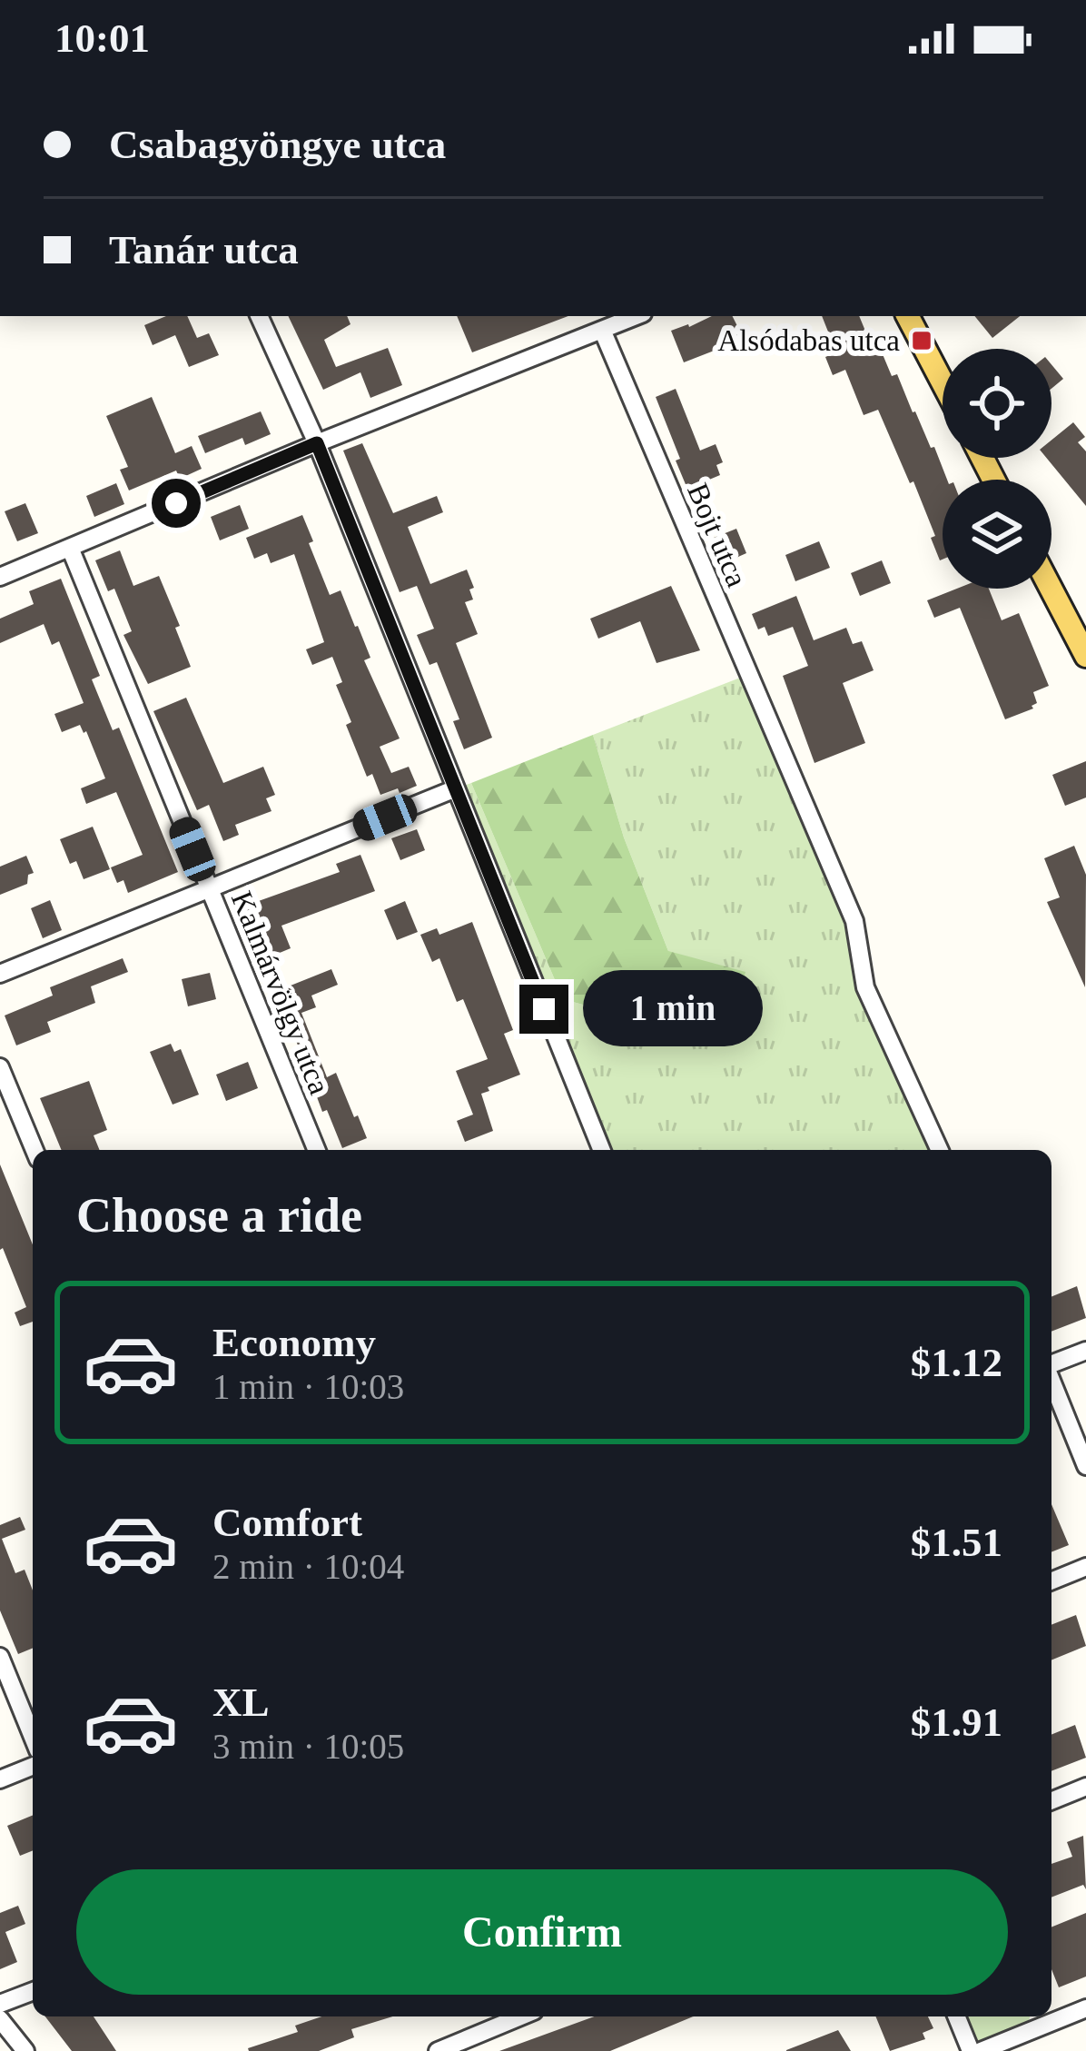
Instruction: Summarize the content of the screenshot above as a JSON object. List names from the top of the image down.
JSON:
{
  "streets": {
    "street": ["Bojt utca", "Kalmárvölgy utca"]
  },
  "places": {
    "transit": ["Alsódabas utca"]
  },
  "page": {
    "status": "10:01",
    "banner": ["Csabagyöngye utca", "Tanár utca"],
    "bubble": "1 min",
    "heading": "Choose a ride",
    "list": [
      {
        "name": "Economy",
        "note": "1 min · 10:03",
        "value": "$1.12"
      },
      {
        "name": "Comfort",
        "note": "2 min · 10:04",
        "value": "$1.51"
      },
      {
        "name": "XL",
        "note": "3 min · 10:05",
        "value": "$1.91"
      }
    ],
    "buttons": "Confirm"
  }
}
